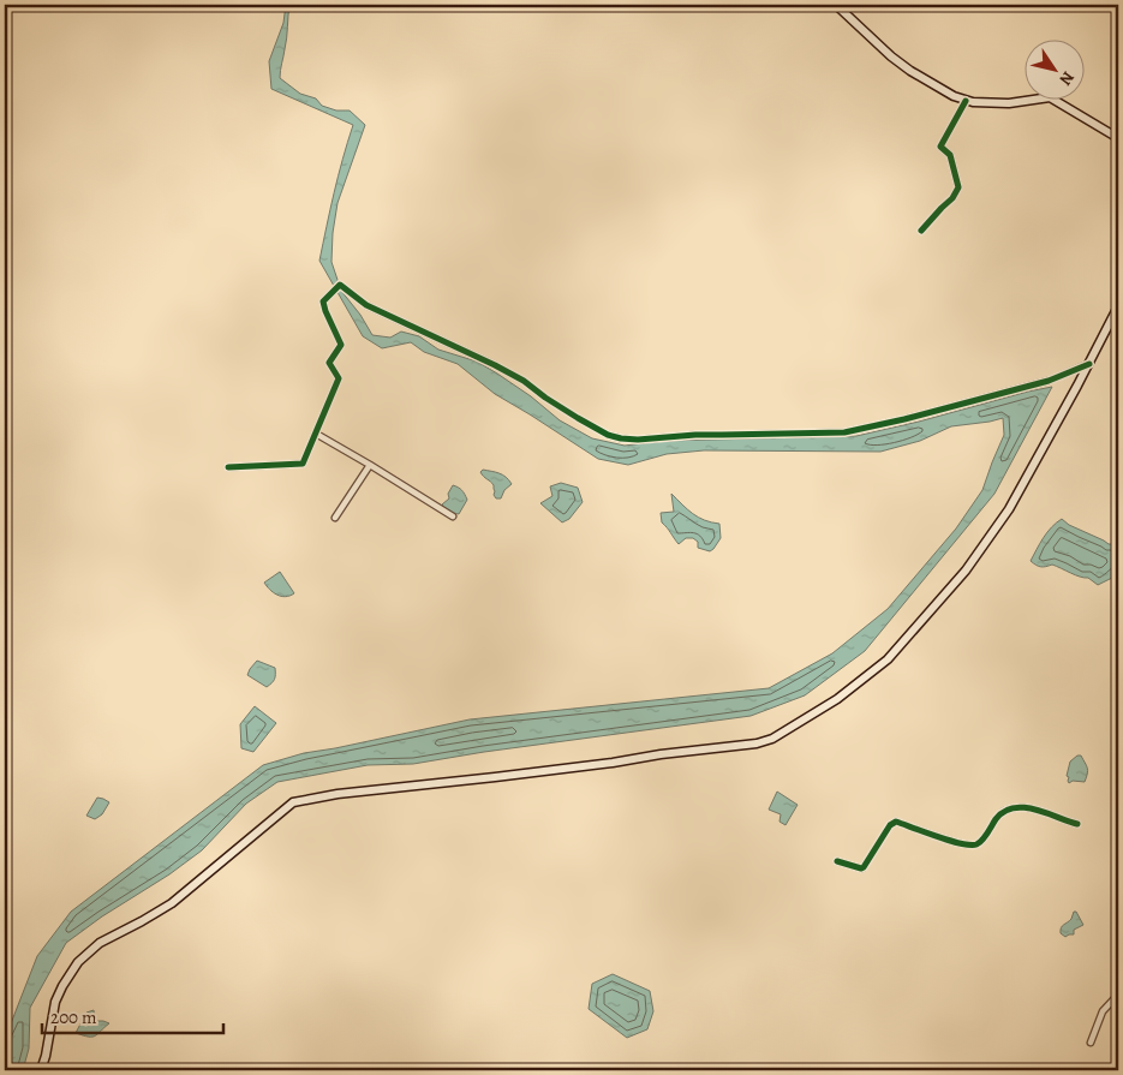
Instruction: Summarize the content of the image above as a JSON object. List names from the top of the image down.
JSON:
{
  "scale_bar": "200 m",
  "north": "bottom right"
}
